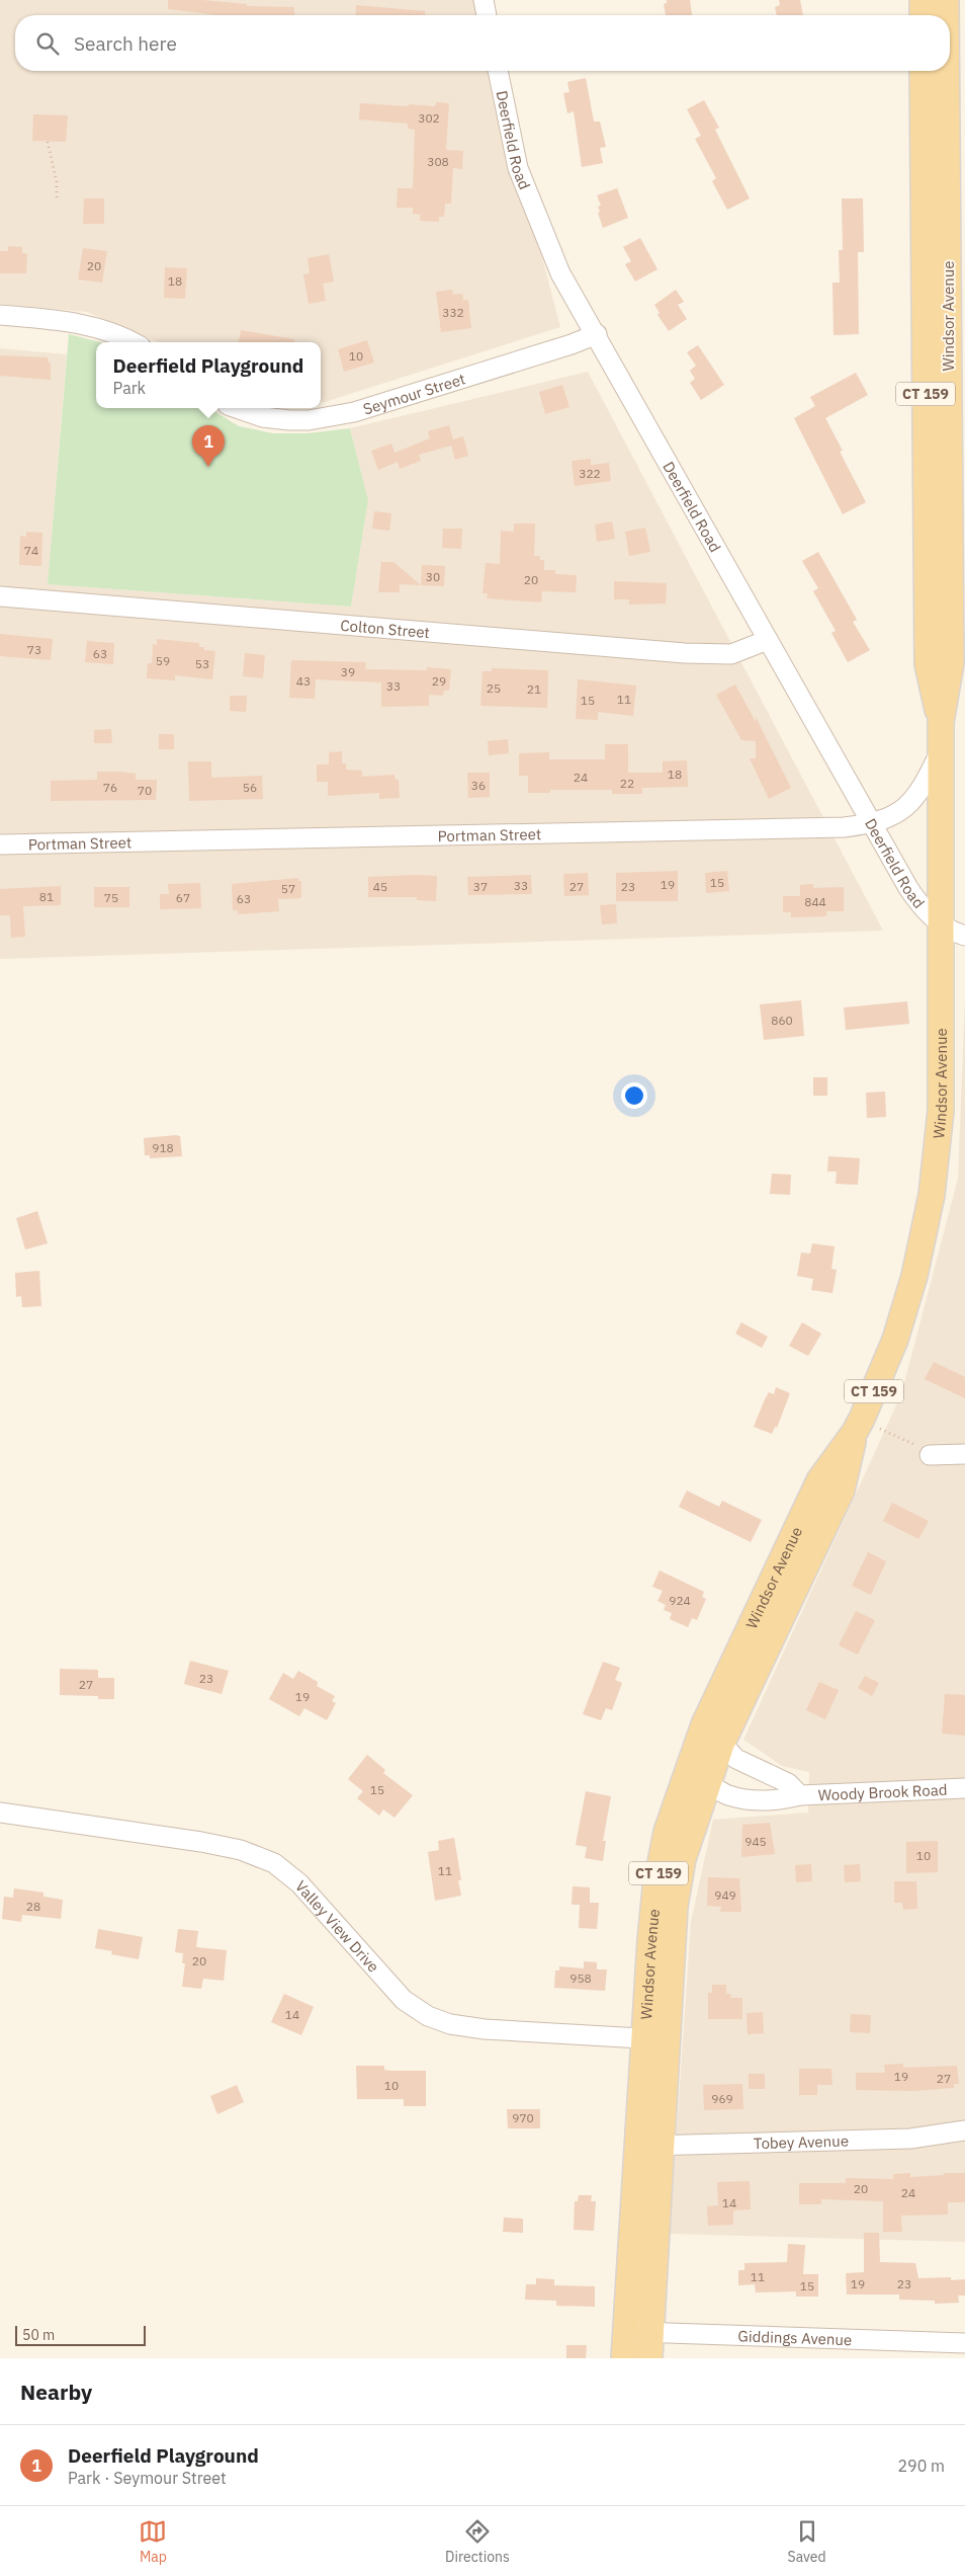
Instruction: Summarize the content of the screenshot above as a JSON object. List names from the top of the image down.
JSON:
{
  "streets": {
    "main road": ["Windsor Avenue", "CT 159"],
    "street": [
      "Deerfield Road",
      "Seymour Street",
      "Colton Street",
      "Portman Street",
      "Woody Brook Road",
      "Valley View Drive",
      "Tobey Avenue",
      "Giddings Avenue"
    ]
  },
  "crossings": [
    ["Deerfield Road", "Windsor Avenue"],
    ["Deerfield Road", "Seymour Street"],
    ["Deerfield Road", "Colton Street"],
    ["Deerfield Road", "Portman Street"],
    ["Windsor Avenue", "Portman Street"],
    ["Windsor Avenue", "Woody Brook Road"],
    ["Windsor Avenue", "Valley View Drive"],
    ["Windsor Avenue", "Tobey Avenue"],
    ["Windsor Avenue", "Giddings Avenue"]
  ],
  "house_numbers": [
    "302",
    "308",
    "20",
    "18",
    "332",
    "10",
    "322",
    "74",
    "30",
    "20",
    "73",
    "63",
    "59",
    "53",
    "39",
    "43",
    "29",
    "33",
    "25",
    "21",
    "11",
    "15",
    "18",
    "24",
    "22",
    "36",
    "76",
    "56",
    "70",
    "15",
    "19",
    "33",
    "45",
    "37",
    "27",
    "23",
    "57",
    "81",
    "75",
    "67",
    "63",
    "844",
    "860",
    "918",
    "924",
    "23",
    "27",
    "19",
    "15",
    "945",
    "10",
    "11",
    "949",
    "28",
    "20",
    "958",
    "14",
    "19",
    "27",
    "10",
    "969",
    "970",
    "20",
    "24",
    "14",
    "11",
    "19",
    "23",
    "15"
  ],
  "scale_bar": "50 m",
  "page": {
    "search": "Search here",
    "popup": ["Deerfield Playground", "Park"],
    "pins": "1",
    "scale": "50 m",
    "heading": "Nearby",
    "list": [
      {
        "mark": "1",
        "name": "Deerfield Playground",
        "note": "Park · Seymour Street",
        "value": "290 m"
      }
    ],
    "nav": ["Map", "Directions", "Saved"]
  }
}
